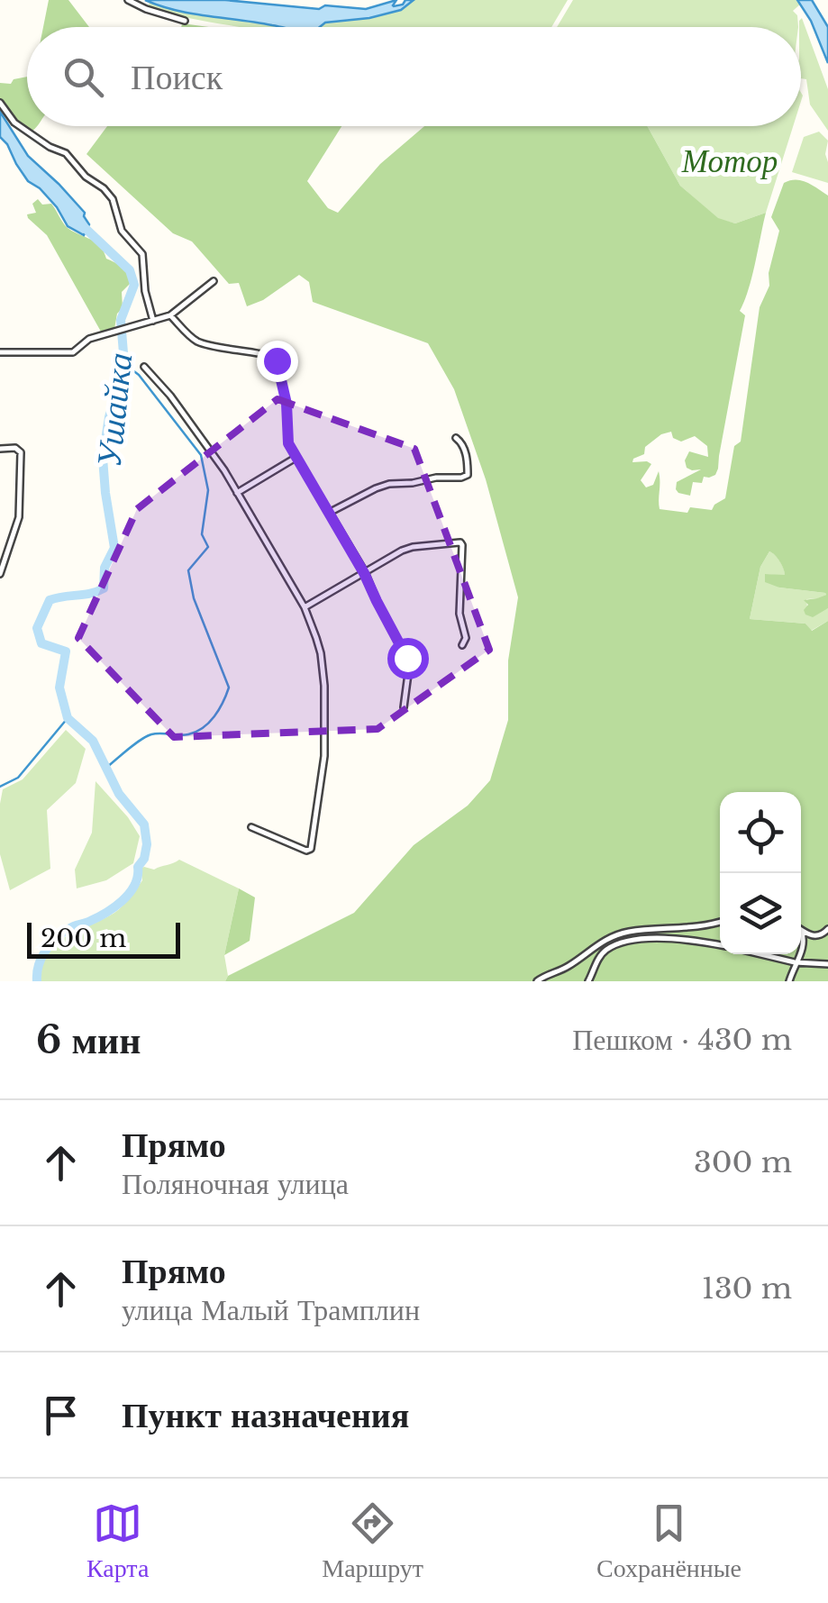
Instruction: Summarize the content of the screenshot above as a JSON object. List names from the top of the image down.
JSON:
{
  "water": ["Ушайка"],
  "parks": ["Мотор"],
  "scale_bar": "200 m",
  "page": {
    "search": "Поиск",
    "scale": "200 m",
    "heading": ["6 мин", "Пешком · 430 m"],
    "list": [
      ["Прямо", "Поляночная улица", "300 m"],
      ["Прямо", "улица Малый Трамплин", "130 m"],
      "Пункт назначения"
    ],
    "nav": ["Карта", "Маршрут", "Сохранённые"]
  }
}
